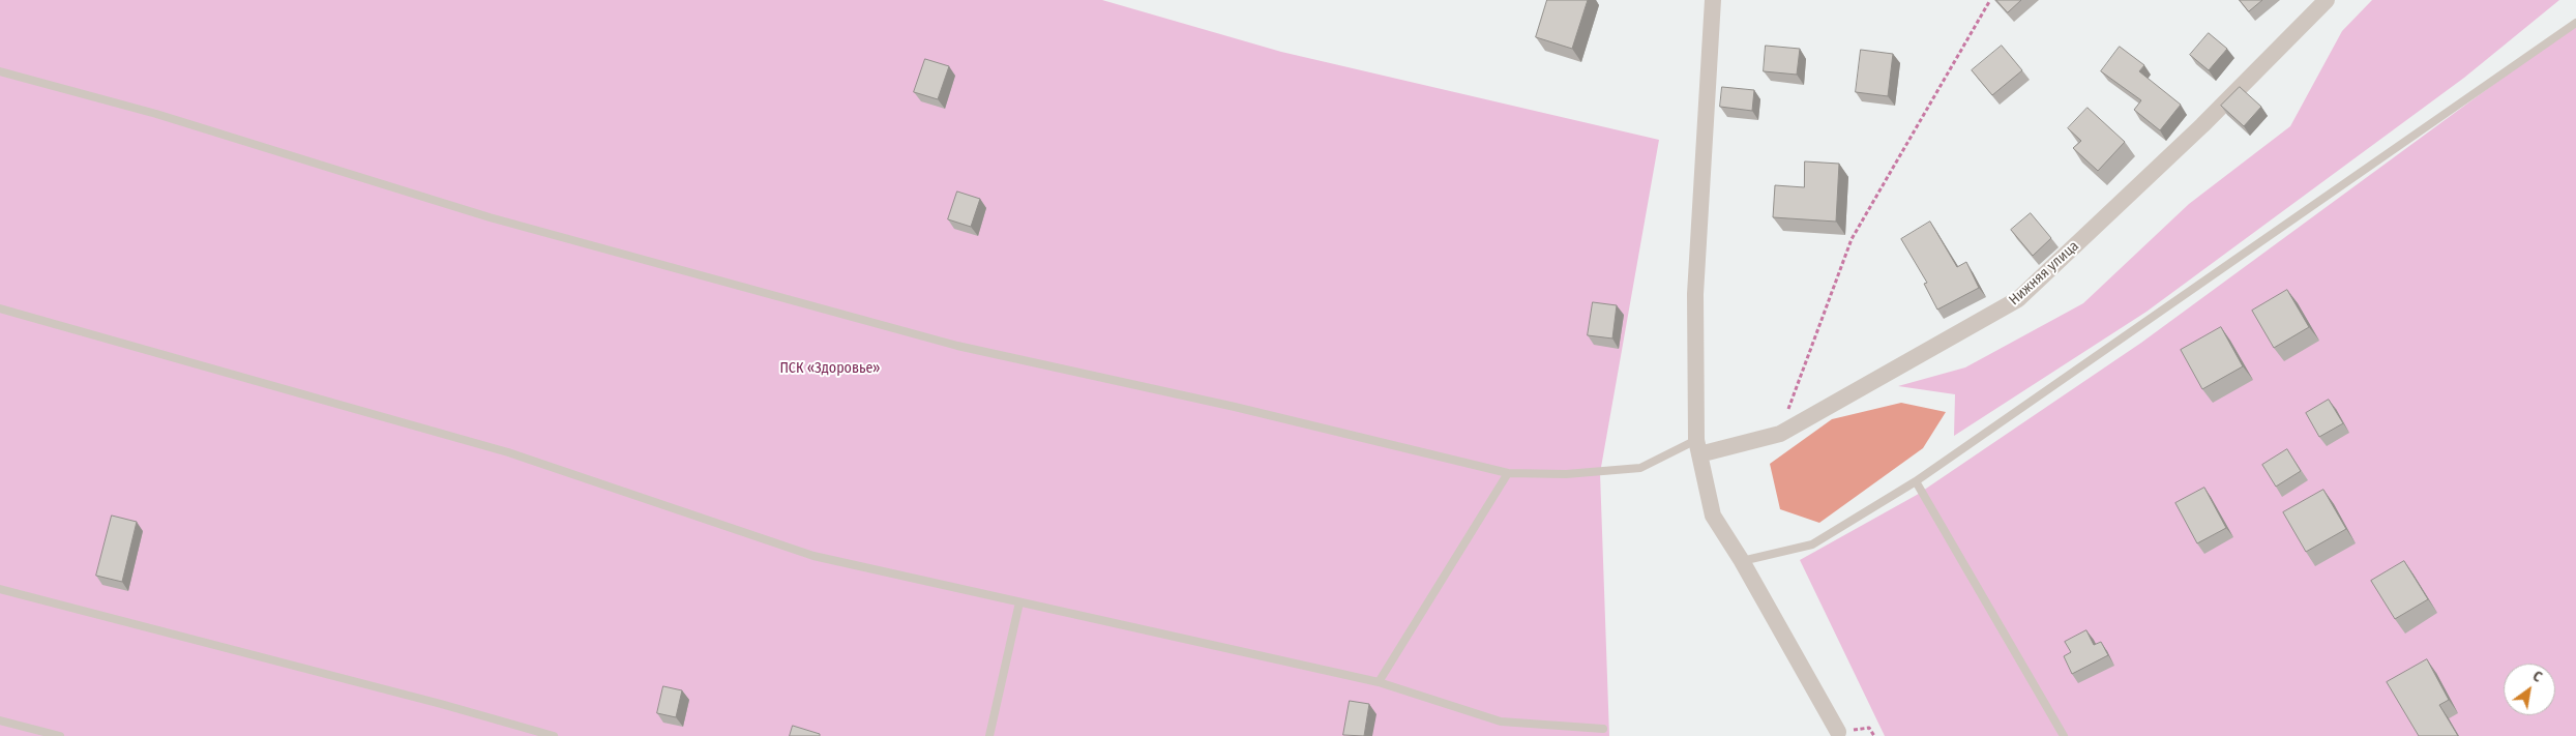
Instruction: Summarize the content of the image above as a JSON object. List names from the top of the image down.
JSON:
{
  "streets": {
    "street": ["Нижняя улица"]
  },
  "parks": ["ПСК «Здоровье»"],
  "north": "top right"
}
